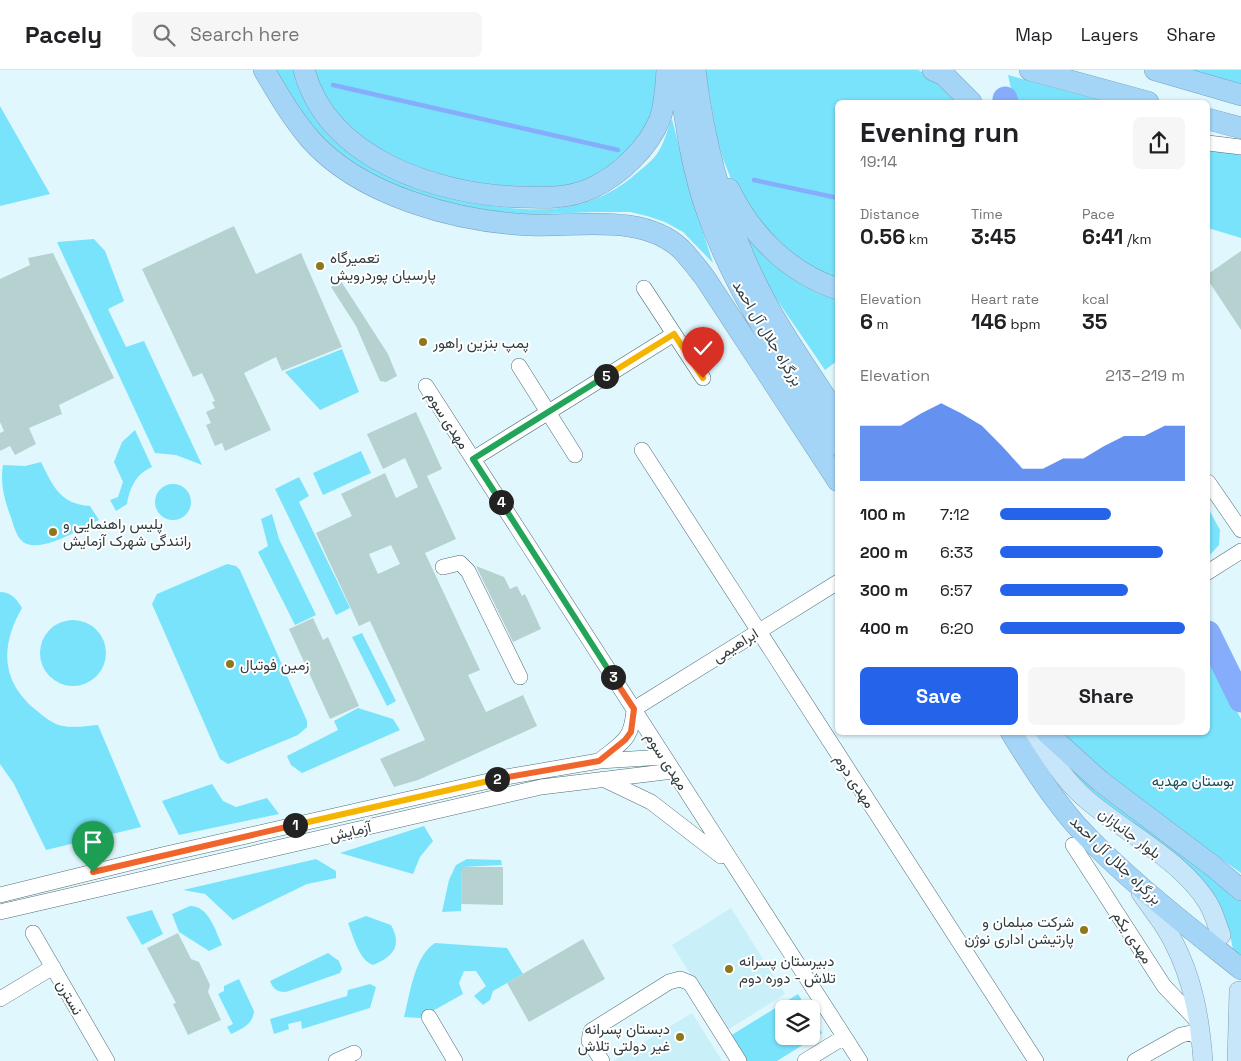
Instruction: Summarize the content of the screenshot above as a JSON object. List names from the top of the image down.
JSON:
{
  "streets": {
    "highway": ["بزرگراه جلال آل احمد"],
    "main road": ["بلوار جانبازان"],
    "street": [
      "مهدی سوم",
      "ابراهیمی",
      "مهدی دوم",
      "آزمایش",
      "مهدی یکم",
      "نسترن"
    ]
  },
  "crossings": [
    ["مهدی سوم", "ابراهیمی"],
    ["مهدی سوم", "آزمایش"],
    ["ابراهیمی", "مهدی دوم"]
  ],
  "parks": ["بوستان مهدیه"],
  "places": [
    "تعمیرگاه پارسیان پوردرویش",
    "پمپ بنزین راهور",
    "پلیس راهنمایی و رانندگی شهرک آزمایش",
    "زمین فوتبال",
    "شرکت مبلمان و پارتیشن اداری نوژن",
    "دبیرستان پسرانه تلاش - دوره دوم",
    "دبستان پسرانه غیر دولتی تلاش"
  ],
  "page": {
    "header": "Pacely",
    "search": "Search here",
    "nav": ["Map", "Layers", "Share"],
    "heading": ["Evening run", "19:14"],
    "stats": [
      ["Distance", "0.56 km"],
      ["Time", "3:45"],
      ["Pace", "6:41 /km"],
      ["Elevation", "6 m"],
      ["Heart rate", "146 bpm"],
      ["kcal", "35"]
    ],
    "chart": ["Elevation", "213–219 m"],
    "pins": [
      "5",
      "4",
      "3",
      "2",
      "1"
    ],
    "list": [
      {
        "name": "100 m",
        "note": "7:12"
      },
      {
        "name": "200 m",
        "note": "6:33"
      },
      {
        "name": "300 m",
        "note": "6:57"
      },
      {
        "name": "400 m",
        "note": "6:20"
      }
    ],
    "buttons": ["Save", "Share"]
  }
}
